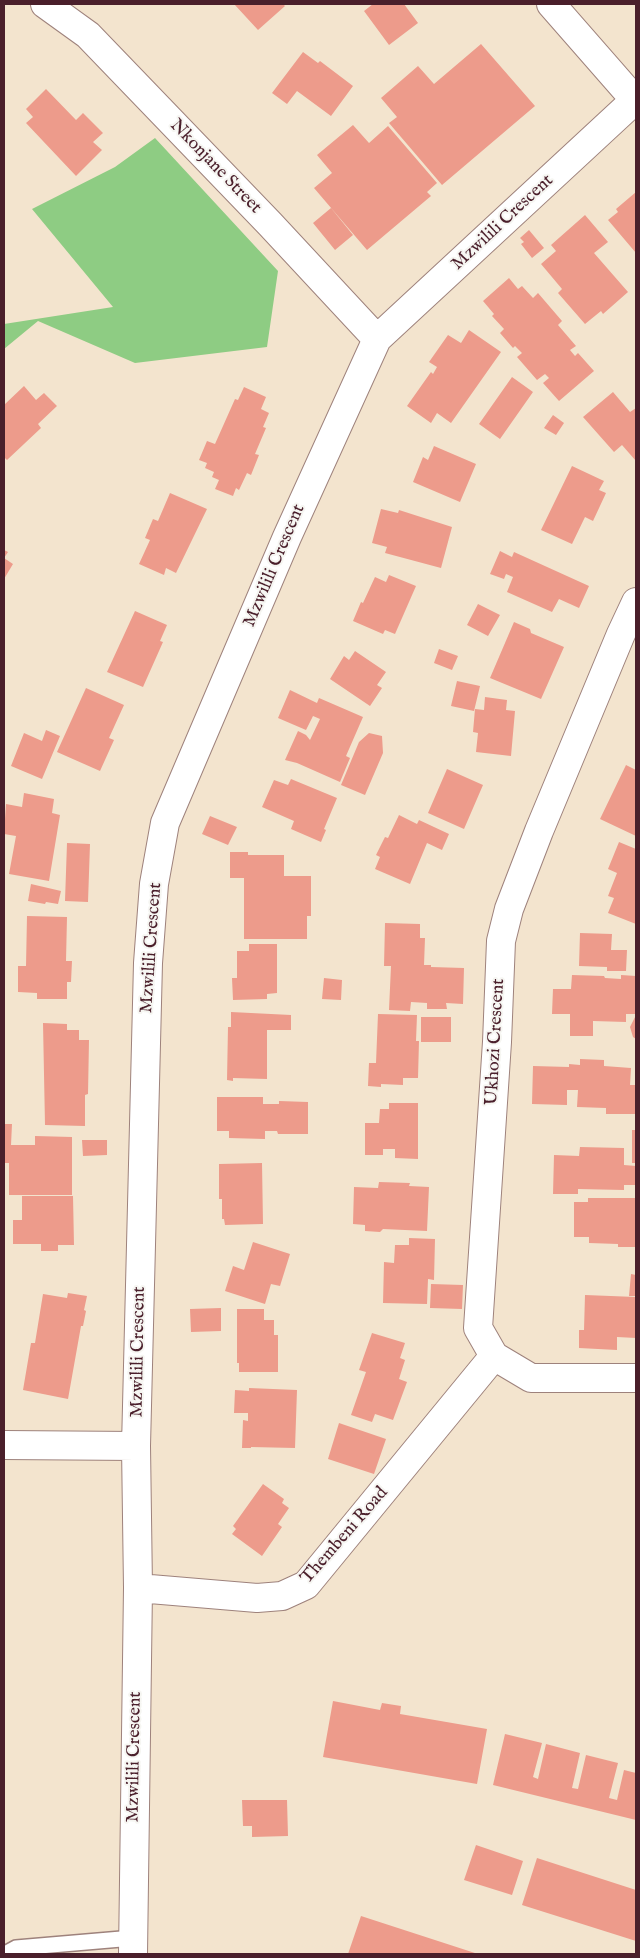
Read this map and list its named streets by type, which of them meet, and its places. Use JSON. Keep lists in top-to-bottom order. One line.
{"streets":{"street":["Nkonjane Street","Mzwilili Crescent","Ukhozi Crescent","Thembeni Road"]},"crossings":[["Nkonjane Street","Mzwilili Crescent"],["Mzwilili Crescent","Thembeni Road"],["Ukhozi Crescent","Thembeni Road"]]}
